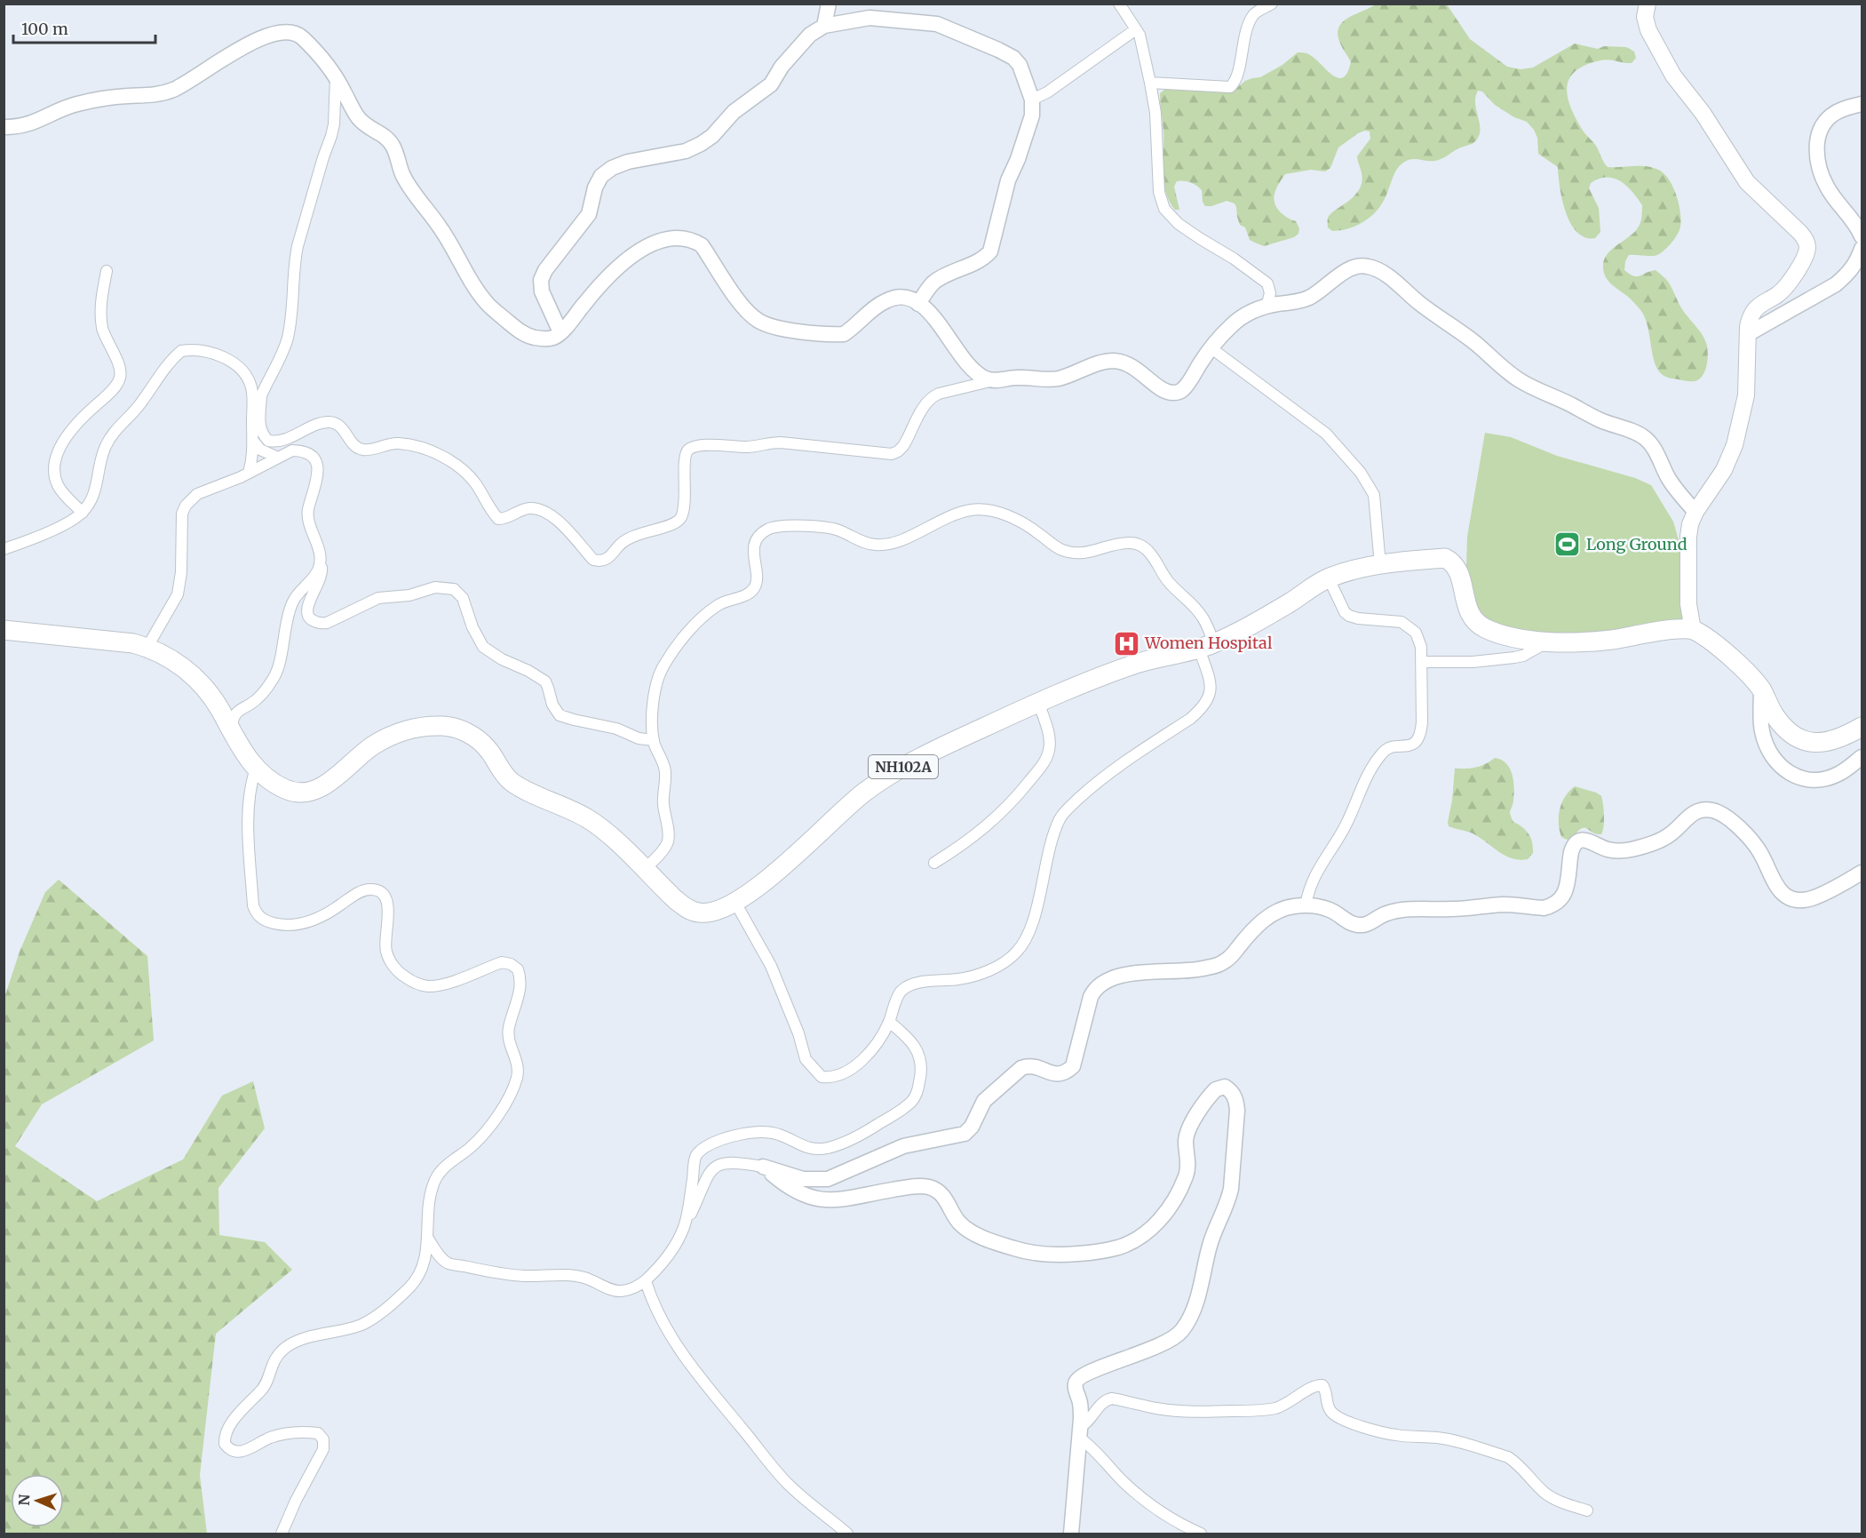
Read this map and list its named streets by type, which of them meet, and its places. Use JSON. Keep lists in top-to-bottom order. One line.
{"streets":{"highway":["NH102A"]},"places":{"sports":["Long Ground"],"hospital":["Women Hospital"]},"scale_bar":"100 m","north":"left"}
